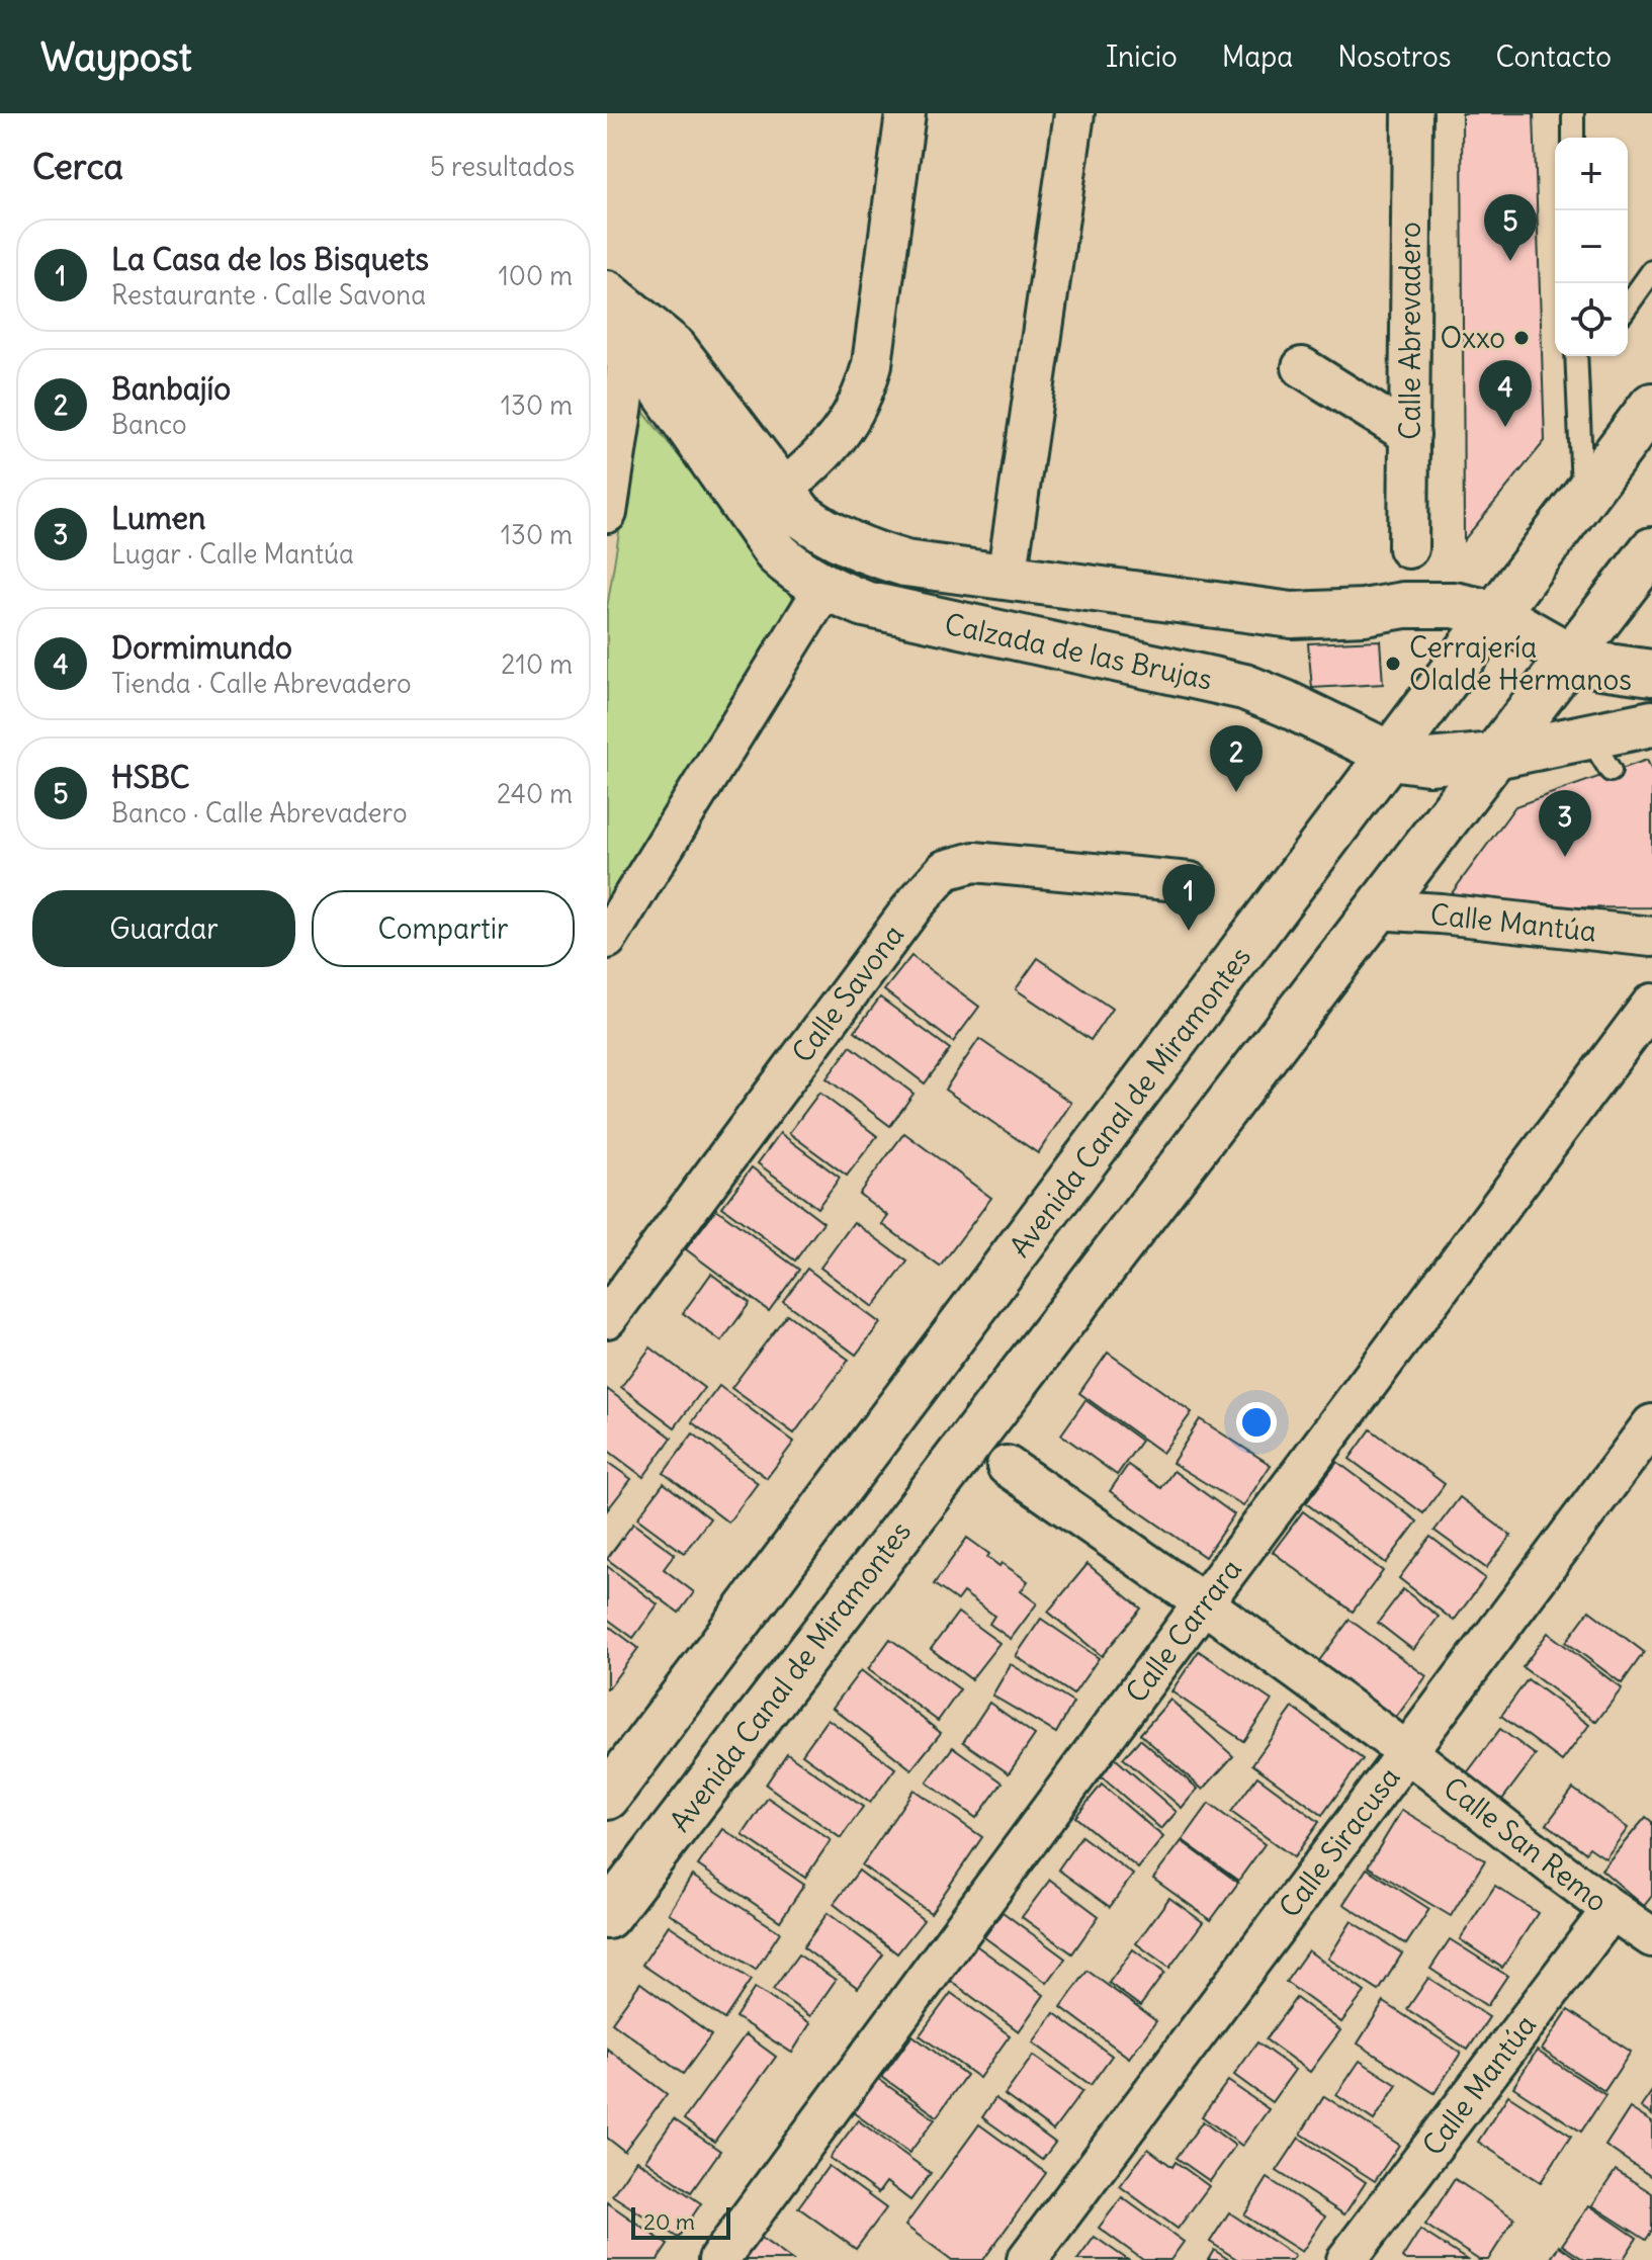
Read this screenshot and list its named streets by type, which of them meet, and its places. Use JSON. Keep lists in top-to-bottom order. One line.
{"streets":{"main road":["Calzada de las Brujas","Avenida Canal de Miramontes"],"street":["Calle Abrevadero","Calle Mantúa","Calle Savona","Calle Carrara","Calle Siracusa","Calle San Remo"]},"crossings":[["Calzada de las Brujas","Avenida Canal de Miramontes"],["Calle Mantúa","Avenida Canal de Miramontes"],["Calle Mantúa","Calle San Remo"],["Calle Carrara","Calle San Remo"],["Calle Siracusa","Calle San Remo"]],"places":["Oxxo","Cerrajería Olalde Hermanos"],"scale_bar":"20 m","page":{"header":"Waypost","nav":["Inicio","Mapa","Nosotros","Contacto"],"heading":["Cerca","5 resultados"],"map_buttons":["+","−"],"pins":["5","4","2","3","1"],"list":[{"mark":"1","name":"La Casa de los Bisquets","note":"Restaurante · Calle Savona","value":"100 m"},{"mark":"2","name":"Banbajío","note":"Banco","value":"130 m"},{"mark":"3","name":"Lumen","note":"Lugar · Calle Mantúa","value":"130 m"},{"mark":"4","name":"Dormimundo","note":"Tienda · Calle Abrevadero","value":"210 m"},{"mark":"5","name":"HSBC","note":"Banco · Calle Abrevadero","value":"240 m"}],"buttons":["Guardar","Compartir"],"scale":"20 m"}}
